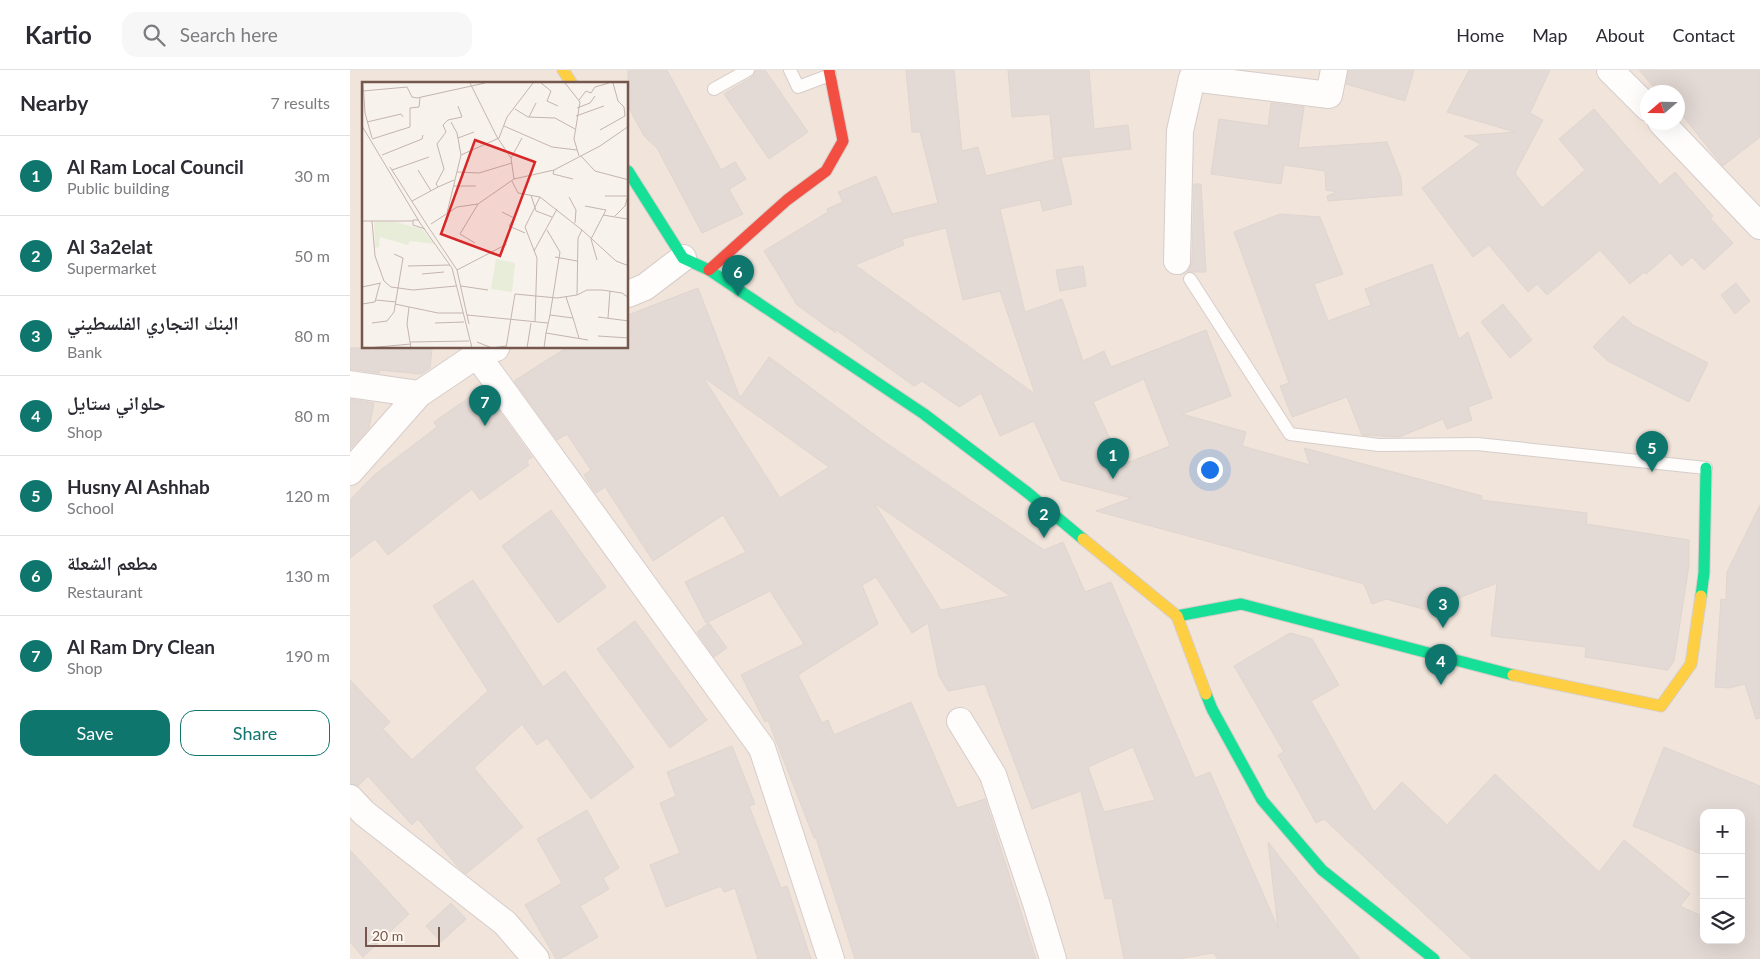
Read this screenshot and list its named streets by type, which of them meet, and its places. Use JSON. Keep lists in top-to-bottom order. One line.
{"scale_bar":"20 m","north":"left","page":{"header":"Kartio","search":"Search here","nav":["Home","Map","About","Contact"],"heading":["Nearby","7 results"],"list":[{"mark":"1","name":"Al Ram Local Council","note":"Public building","value":"30 m"},{"mark":"2","name":"Al 3a2elat","note":"Supermarket","value":"50 m"},{"mark":"3","name":"البنك التجاري الفلسطيني","note":"Bank","value":"80 m"},{"mark":"4","name":"حلواني ستايل","note":"Shop","value":"80 m"},{"mark":"5","name":"Husny Al Ashhab","note":"School","value":"120 m"},{"mark":"6","name":"مطعم الشعلة","note":"Restaurant","value":"130 m"},{"mark":"7","name":"Al Ram Dry Clean","note":"Shop","value":"190 m"}],"pins":["6","7","5","1","2","3","4"],"buttons":["Save","Share"],"map_buttons":["+","−"],"scale":"20 m"}}
